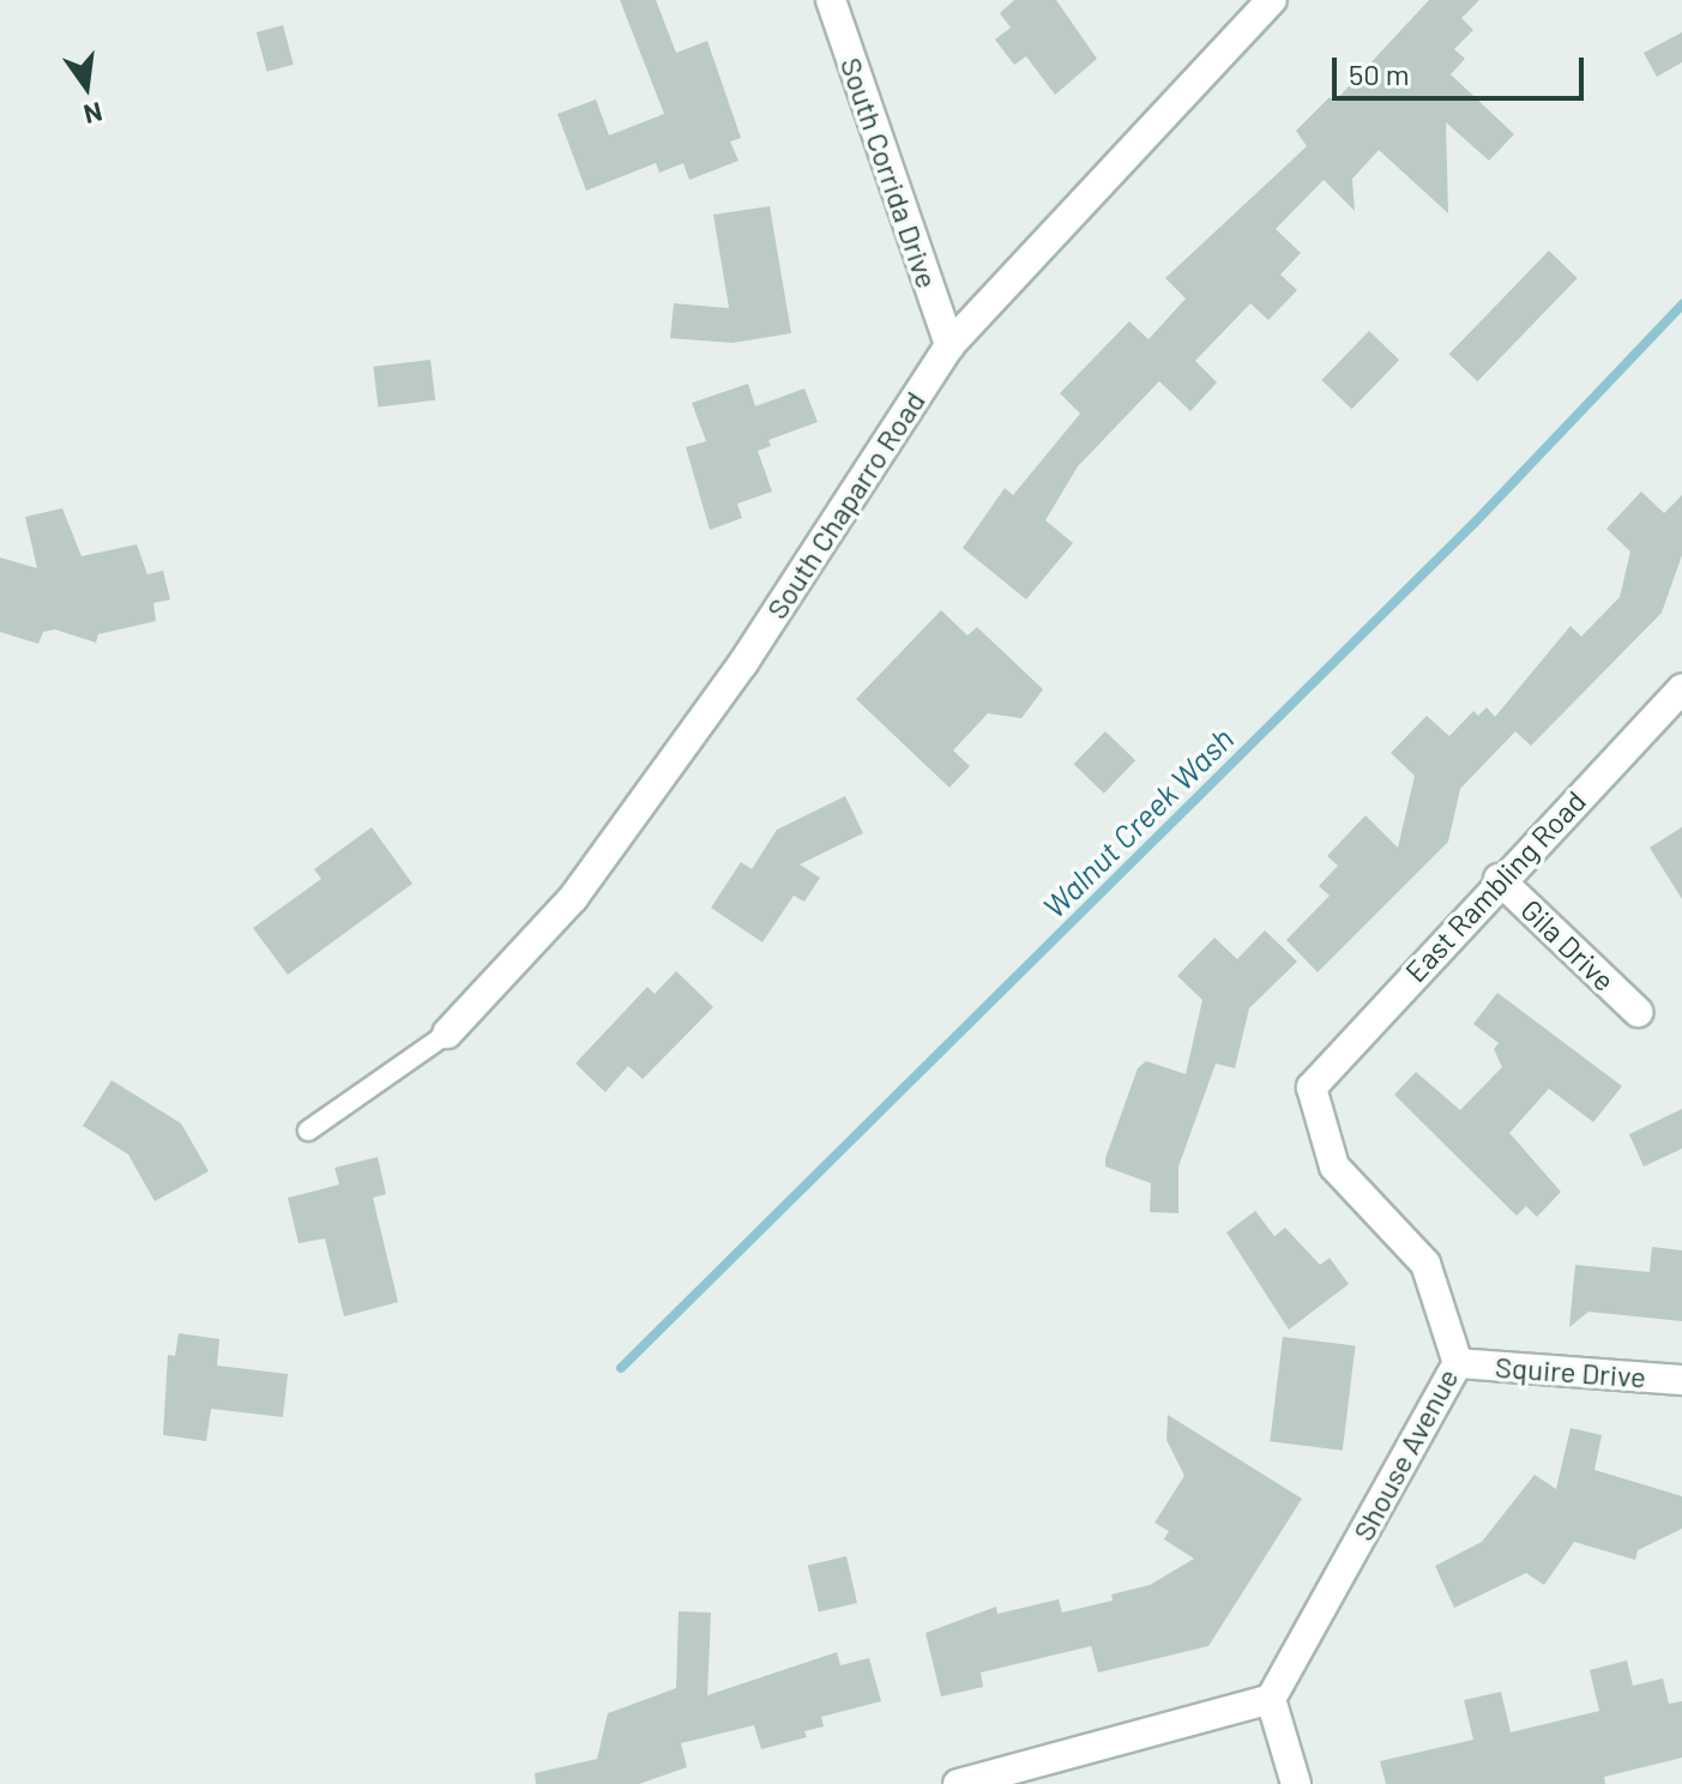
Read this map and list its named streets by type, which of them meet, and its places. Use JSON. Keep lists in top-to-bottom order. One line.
{"streets":{"street":["South Corrida Drive","South Chaparro Road","East Rambling Road","Gila Drive","Squire Drive","Shouse Avenue"]},"crossings":[["South Corrida Drive","South Chaparro Road"],["East Rambling Road","Gila Drive"],["East Rambling Road","Shouse Avenue"],["Squire Drive","Shouse Avenue"]],"water":["Walnut Creek Wash"],"scale_bar":"50 m","north":"bottom"}
